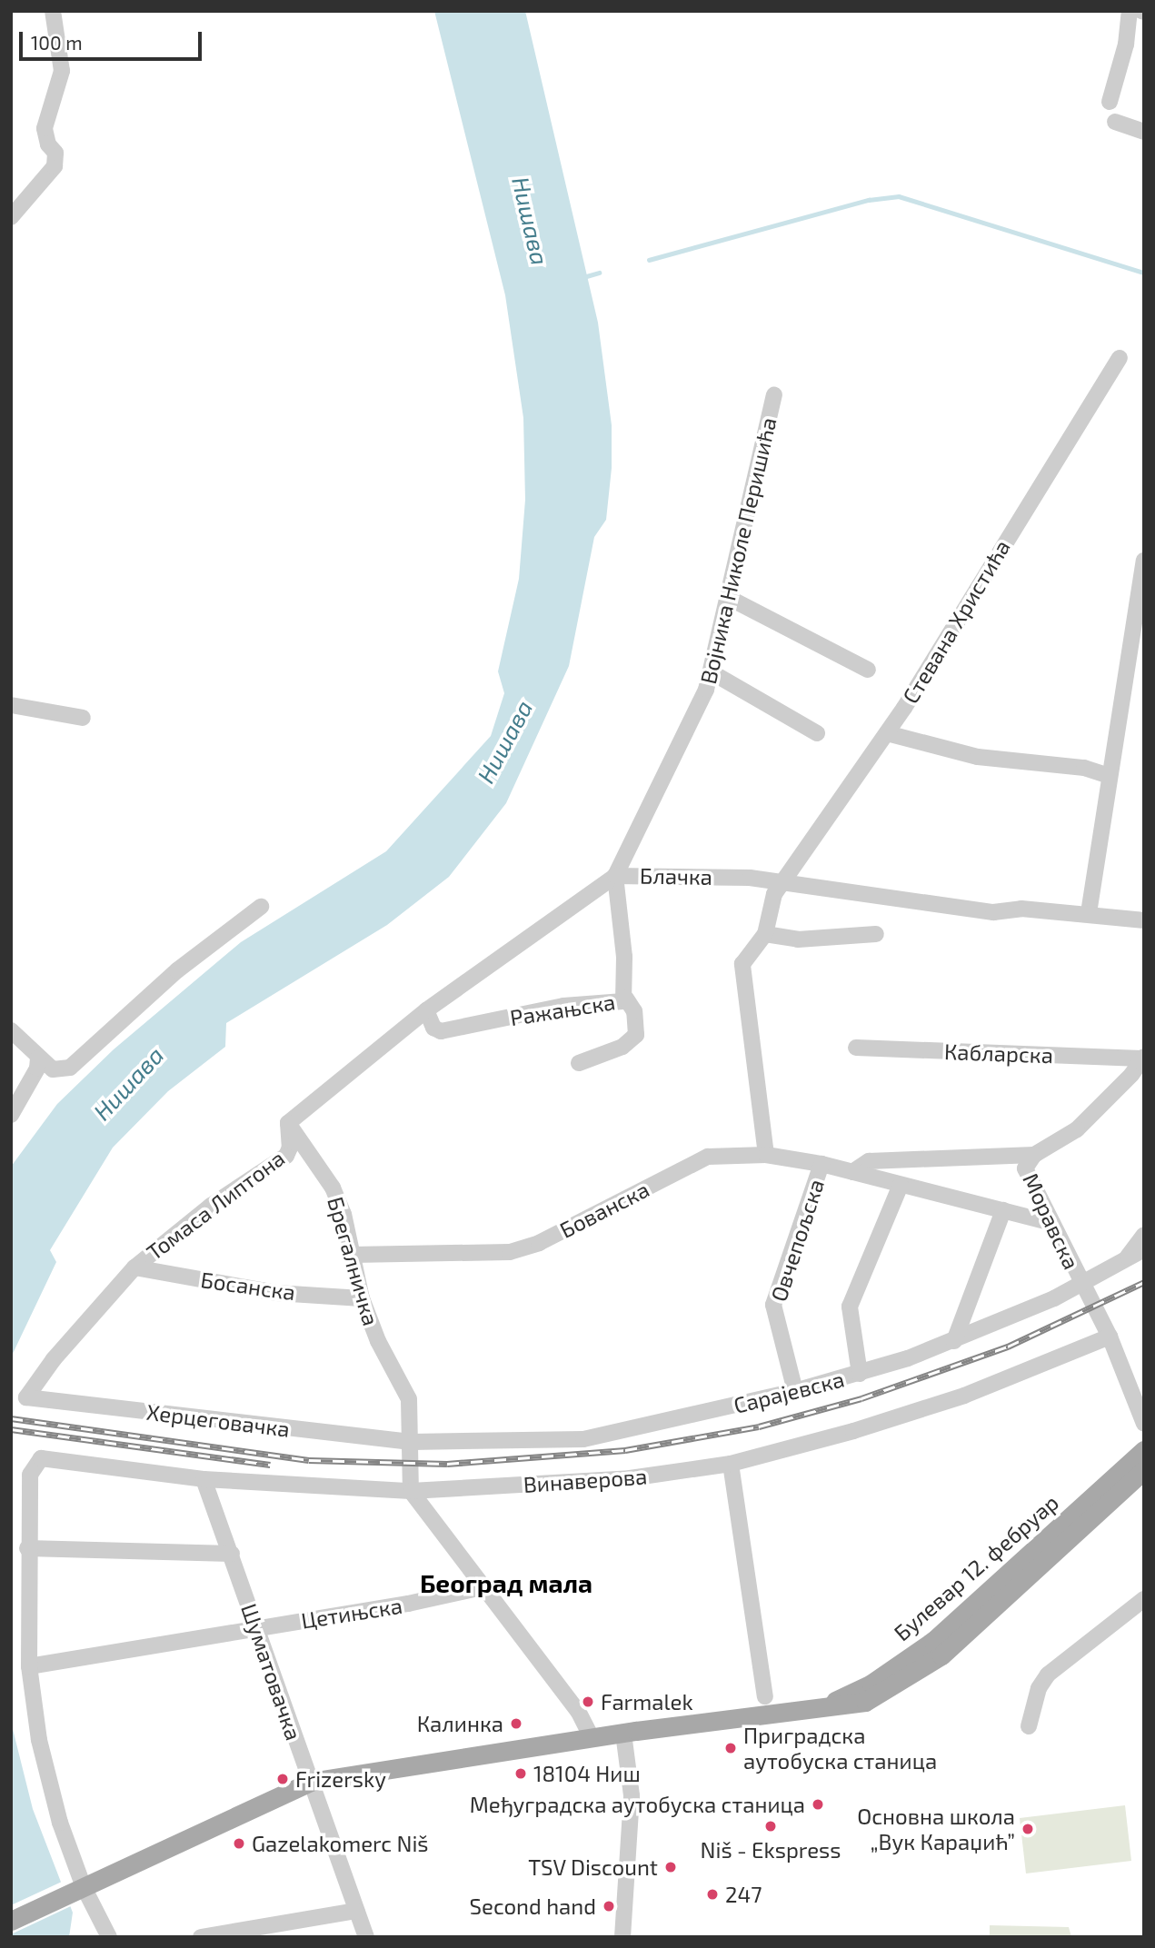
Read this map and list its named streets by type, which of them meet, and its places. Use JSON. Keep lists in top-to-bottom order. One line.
{"streets":{"main road":["Булевар 12. фебруар"],"street":["Војника Николе Перишића","Стевана Христића","Блачка","Ражањска","Кабларска","Томаса Липтона","Бованска","Моравска","Овчепољска","Брегалничка","Босанска","Сарајевска","Херцеговачка","Винаверова","Цетињска","Шуматовачка"]},"crossings":[["Војника Николе Перишића","Блачка"],["Војника Николе Перишића","Ражањска"],["Стевана Христића","Блачка"],["Блачка","Ражањска"],["Блачка","Томаса Липтона"],["Блачка","Брегалничка"],["Кабларска","Моравска"],["Томаса Липтона","Брегалничка"],["Томаса Липтона","Босанска"],["Томаса Липтона","Херцеговачка"],["Бованска","Моравска"],["Бованска","Овчепољска"],["Бованска","Брегалничка"],["Моравска","Сарајевска"],["Моравска","Винаверова"],["Овчепољска","Сарајевска"],["Брегалничка","Босанска"],["Брегалничка","Сарајевска"],["Брегалничка","Херцеговачка"],["Брегалничка","Винаверова"],["Сарајевска","Херцеговачка"],["Винаверова","Шуматовачка"],["Булевар 12. фебруар","Шуматовачка"],["Цетињска","Шуматовачка"]],"districts":["Београд мала"],"water":["Нишава"],"places":["Farmalek","Калинка","Приградска аутобуска станица","18104 Ниш","Frizersky","Међуградска аутобуска станица","Niš - Ekspress","Основна школа „Вук Караџић”","Gazelakomerc Niš","TSV Discount","247","Second hand"],"scale_bar":"100 m"}
